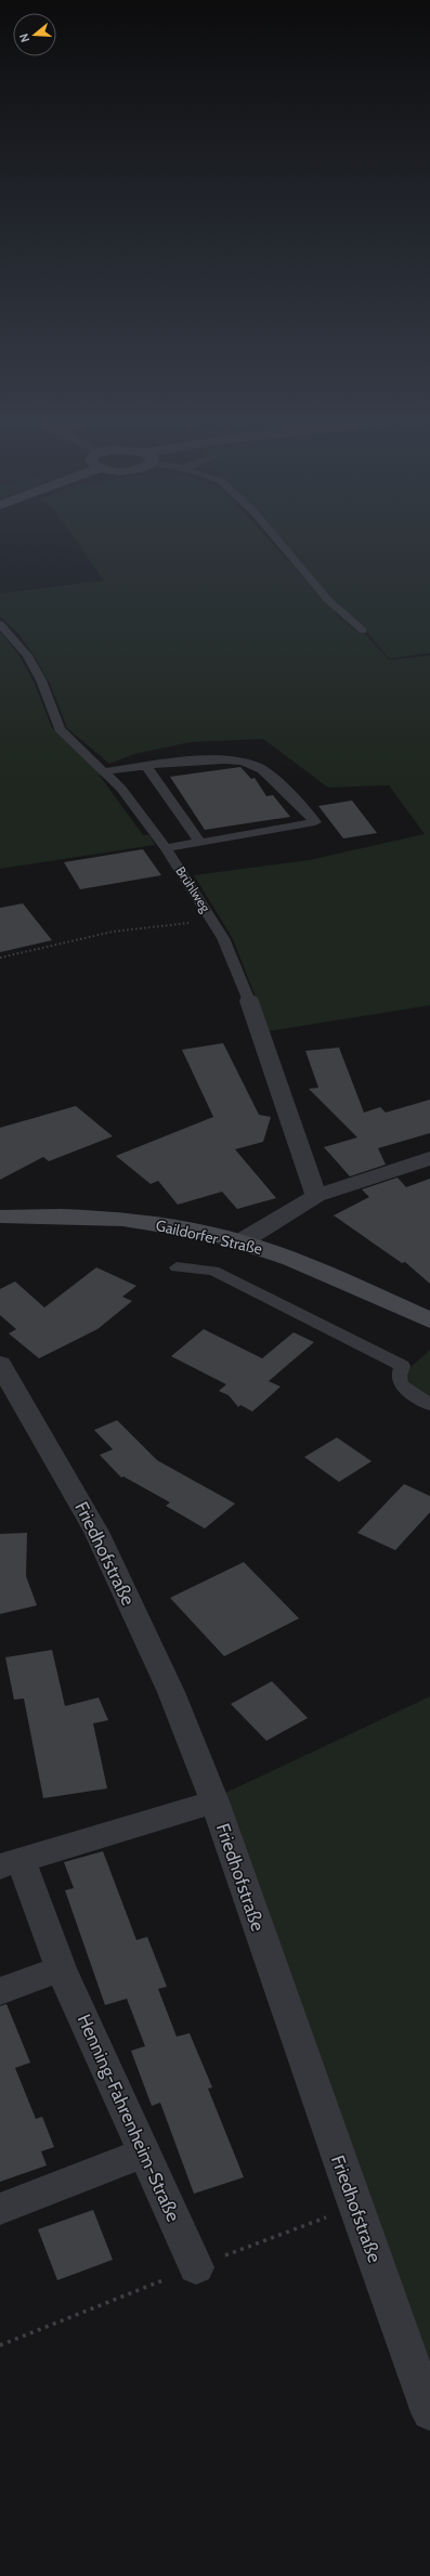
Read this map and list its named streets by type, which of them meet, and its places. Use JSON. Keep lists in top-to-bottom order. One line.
{"streets":{"street":["Brühlweg","Gaildorfer Straße","Friedhofstraße","Henning-Fahrenheim-Straße"]},"crossings":[["Friedhofstraße","Henning-Fahrenheim-Straße"]],"north":"left"}
